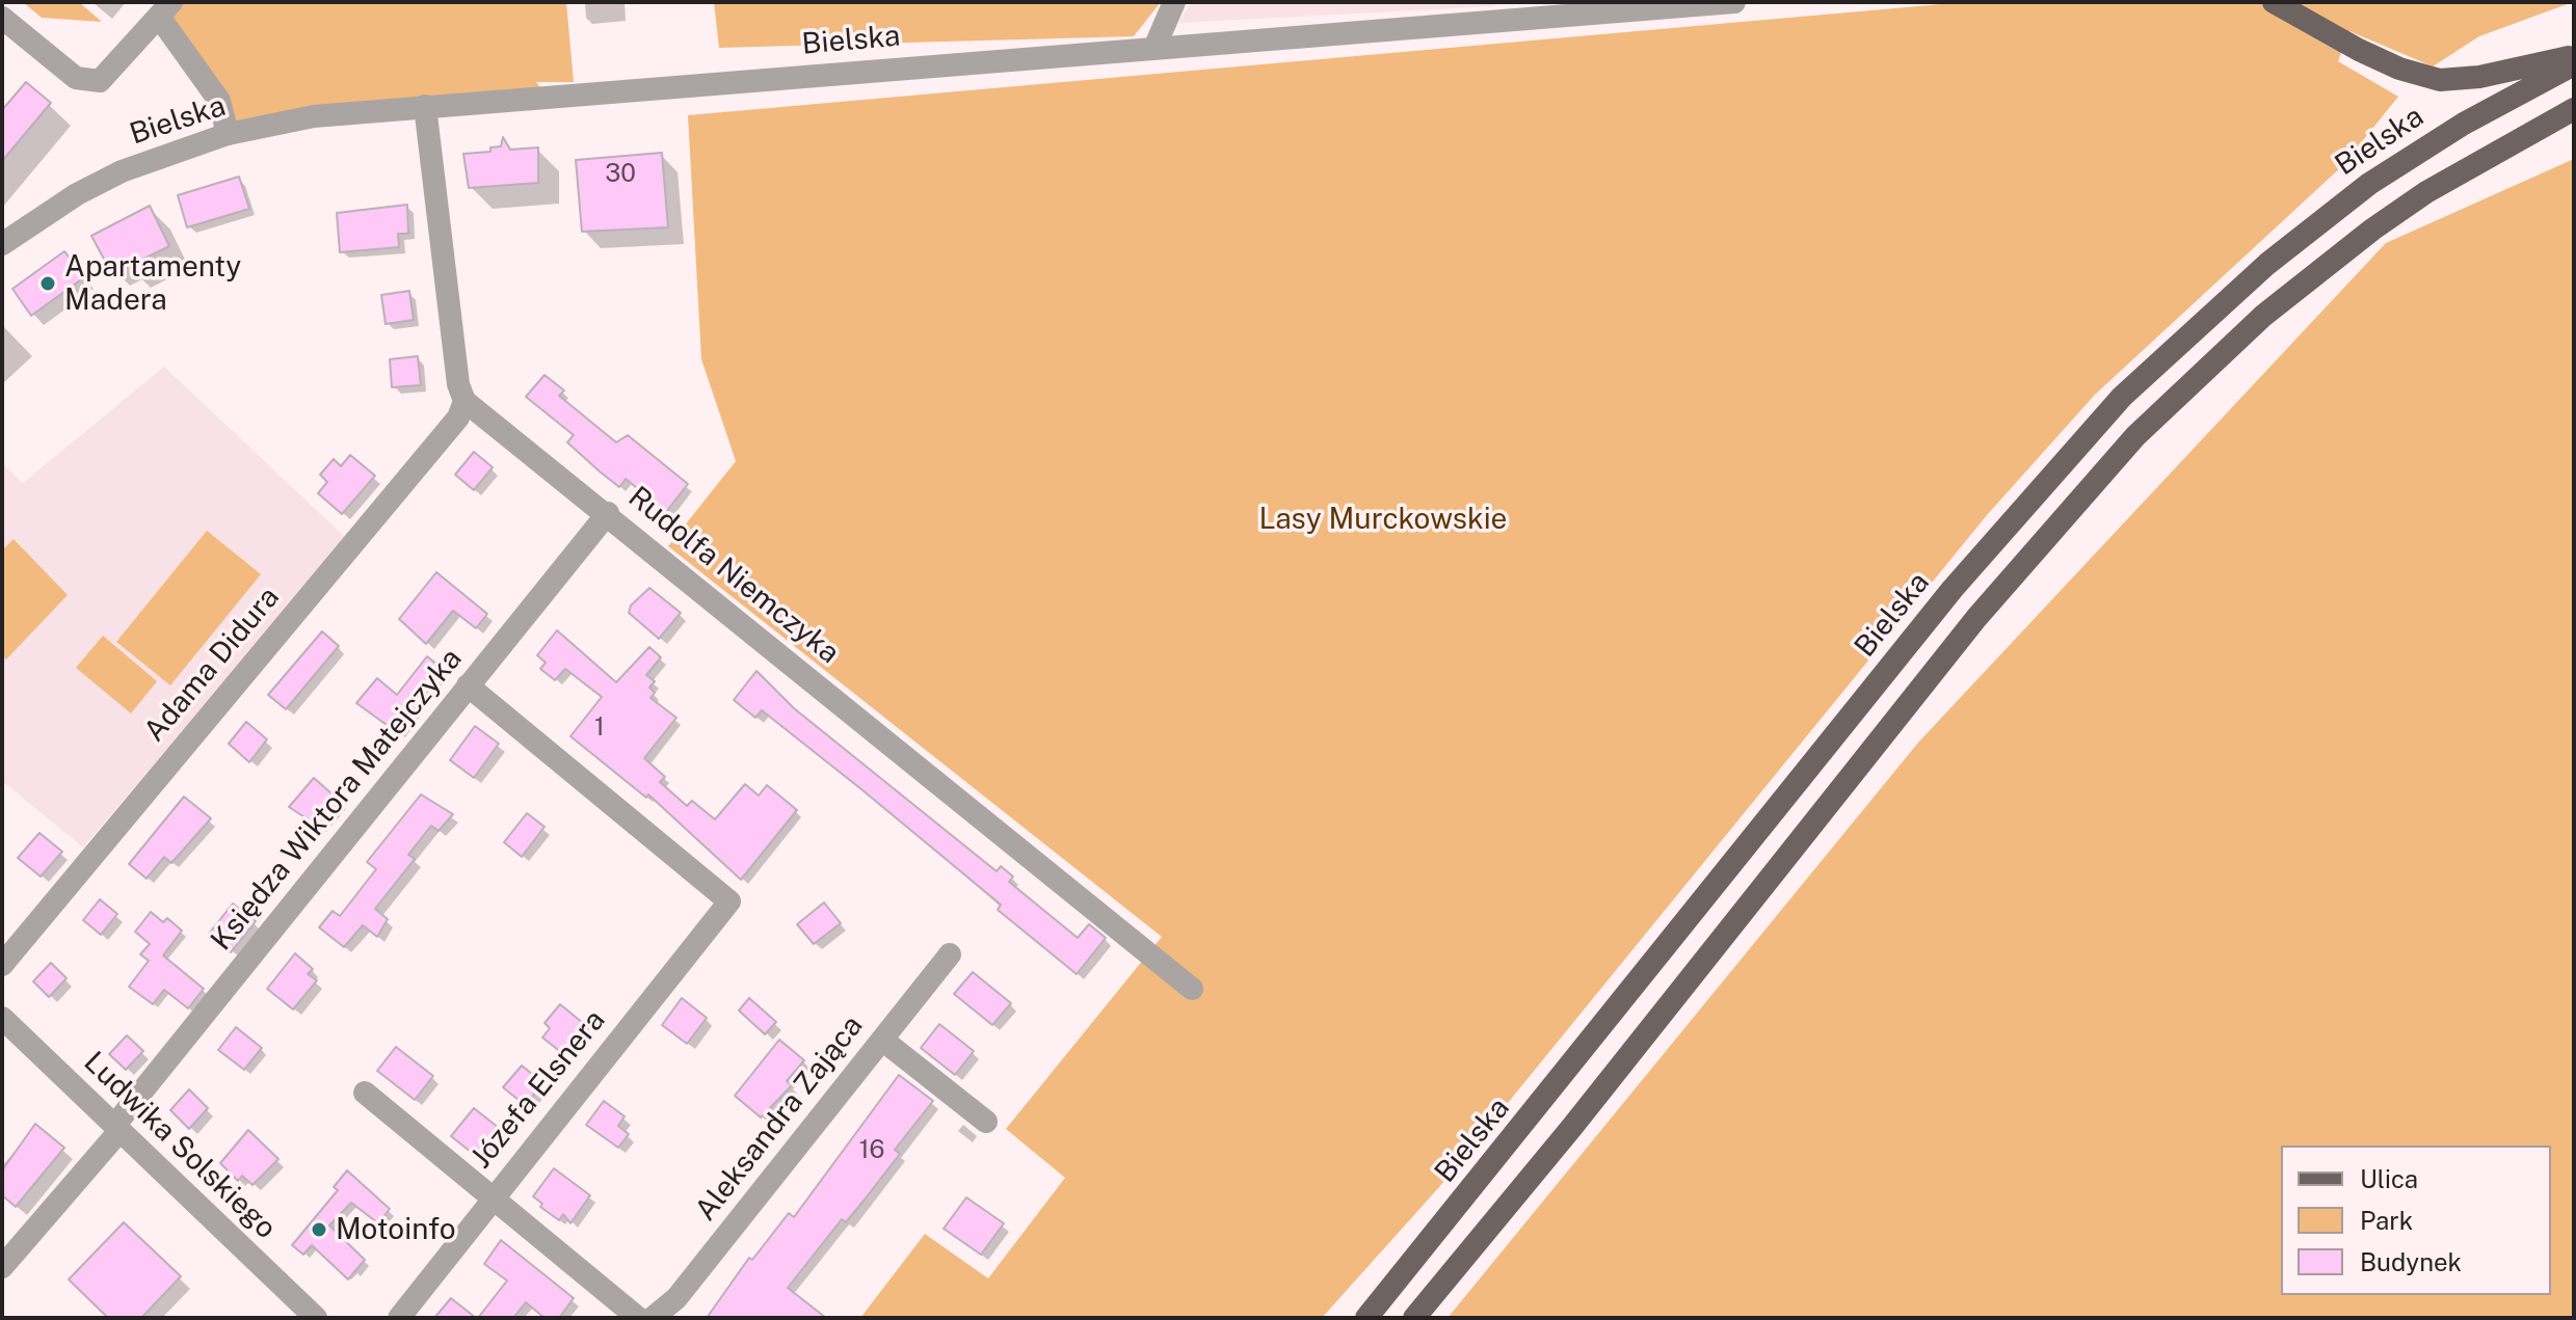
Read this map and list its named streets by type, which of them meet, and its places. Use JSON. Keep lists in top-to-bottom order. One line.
{"streets":{"main road":["Bielska"],"street":["Rudolfa Niemczyka","Adama Didura","Księdza Wiktora Matejczyka","Józefa Elsnera","Aleksandra Zająca","Ludwika Solskiego"]},"crossings":[["Rudolfa Niemczyka","Adama Didura"],["Rudolfa Niemczyka","Księdza Wiktora Matejczyka"],["Księdza Wiktora Matejczyka","Józefa Elsnera"],["Księdza Wiktora Matejczyka","Ludwika Solskiego"]],"parks":["Lasy Murckowskie"],"places":["Apartamenty Madera","Motoinfo"],"house_numbers":["30","1","16"],"legend":["Ulica","Park","Budynek"]}
